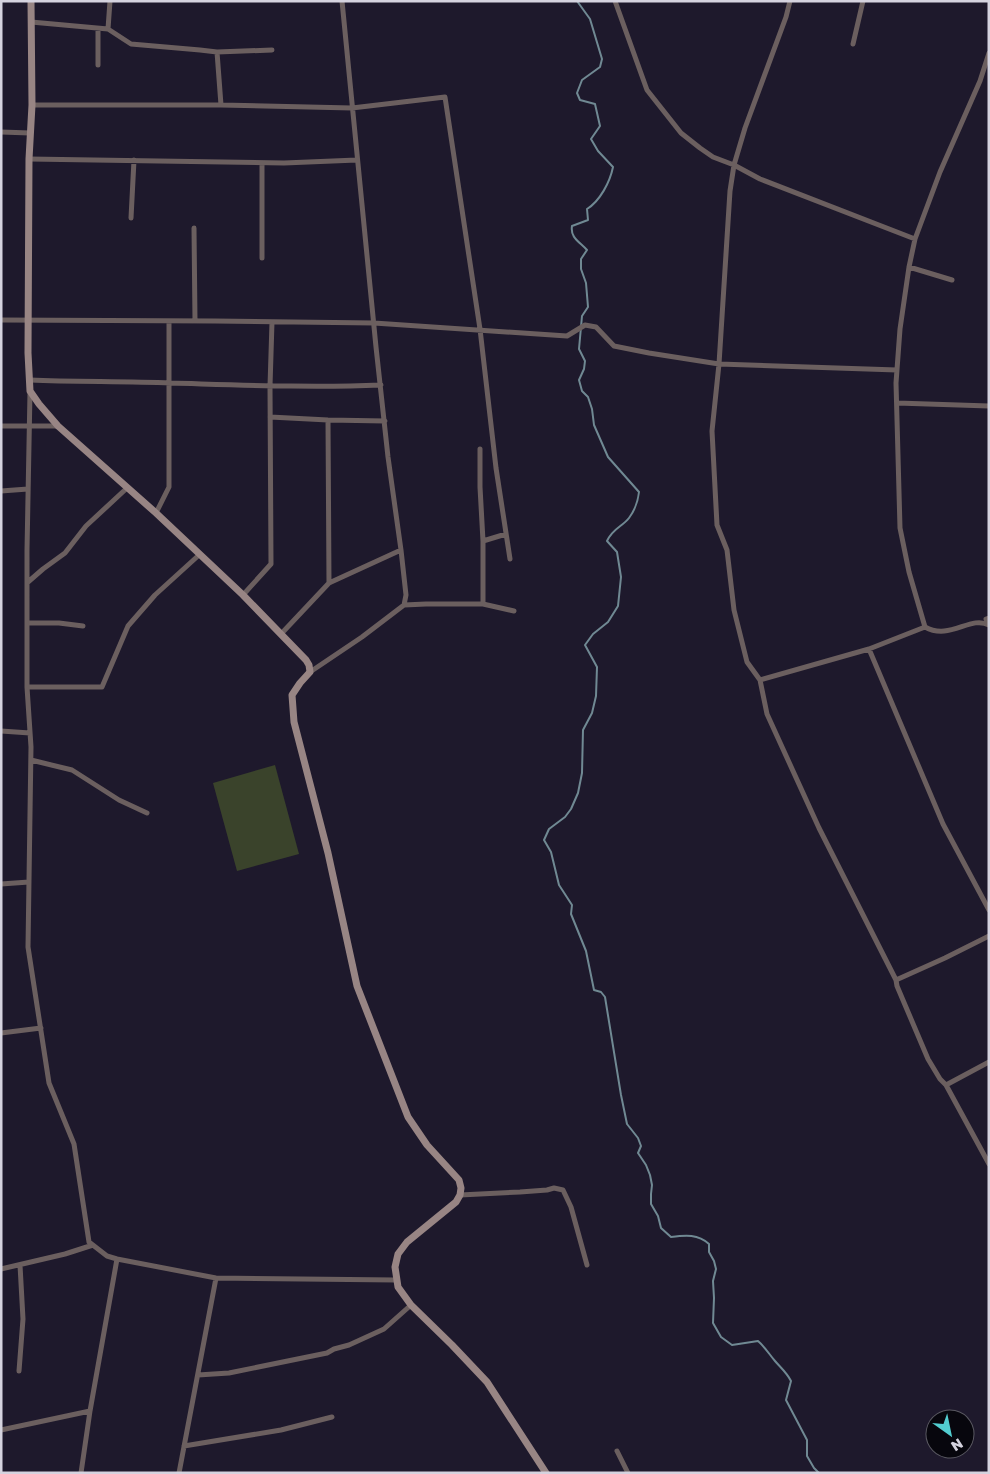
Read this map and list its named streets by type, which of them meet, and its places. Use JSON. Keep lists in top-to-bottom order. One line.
{"north":"bottom right"}
